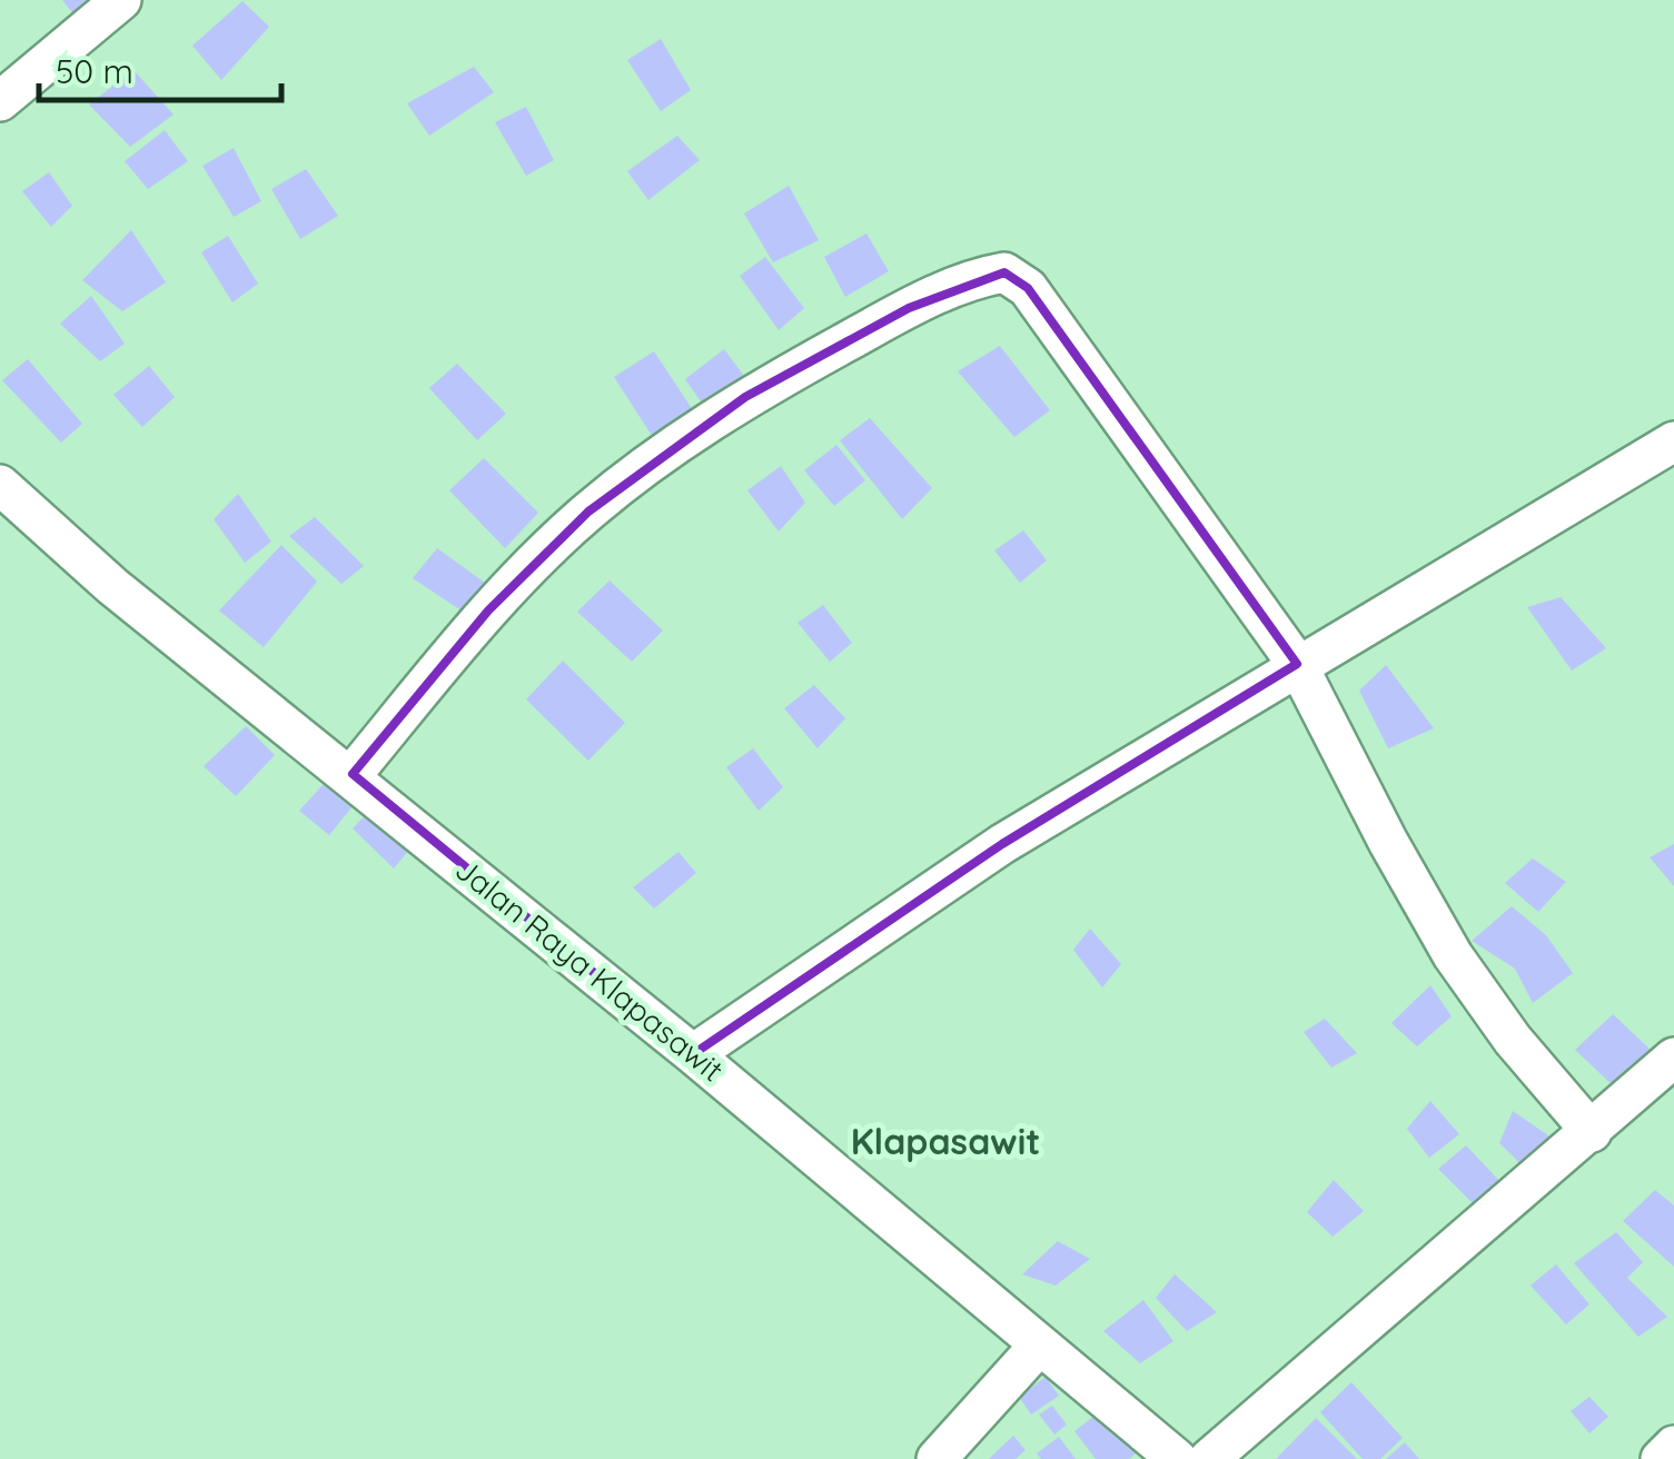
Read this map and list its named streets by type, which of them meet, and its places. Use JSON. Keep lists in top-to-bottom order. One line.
{"streets":{"street":["Jalan Raya Klapasawit"]},"districts":["Klapasawit"],"scale_bar":"50 m"}
